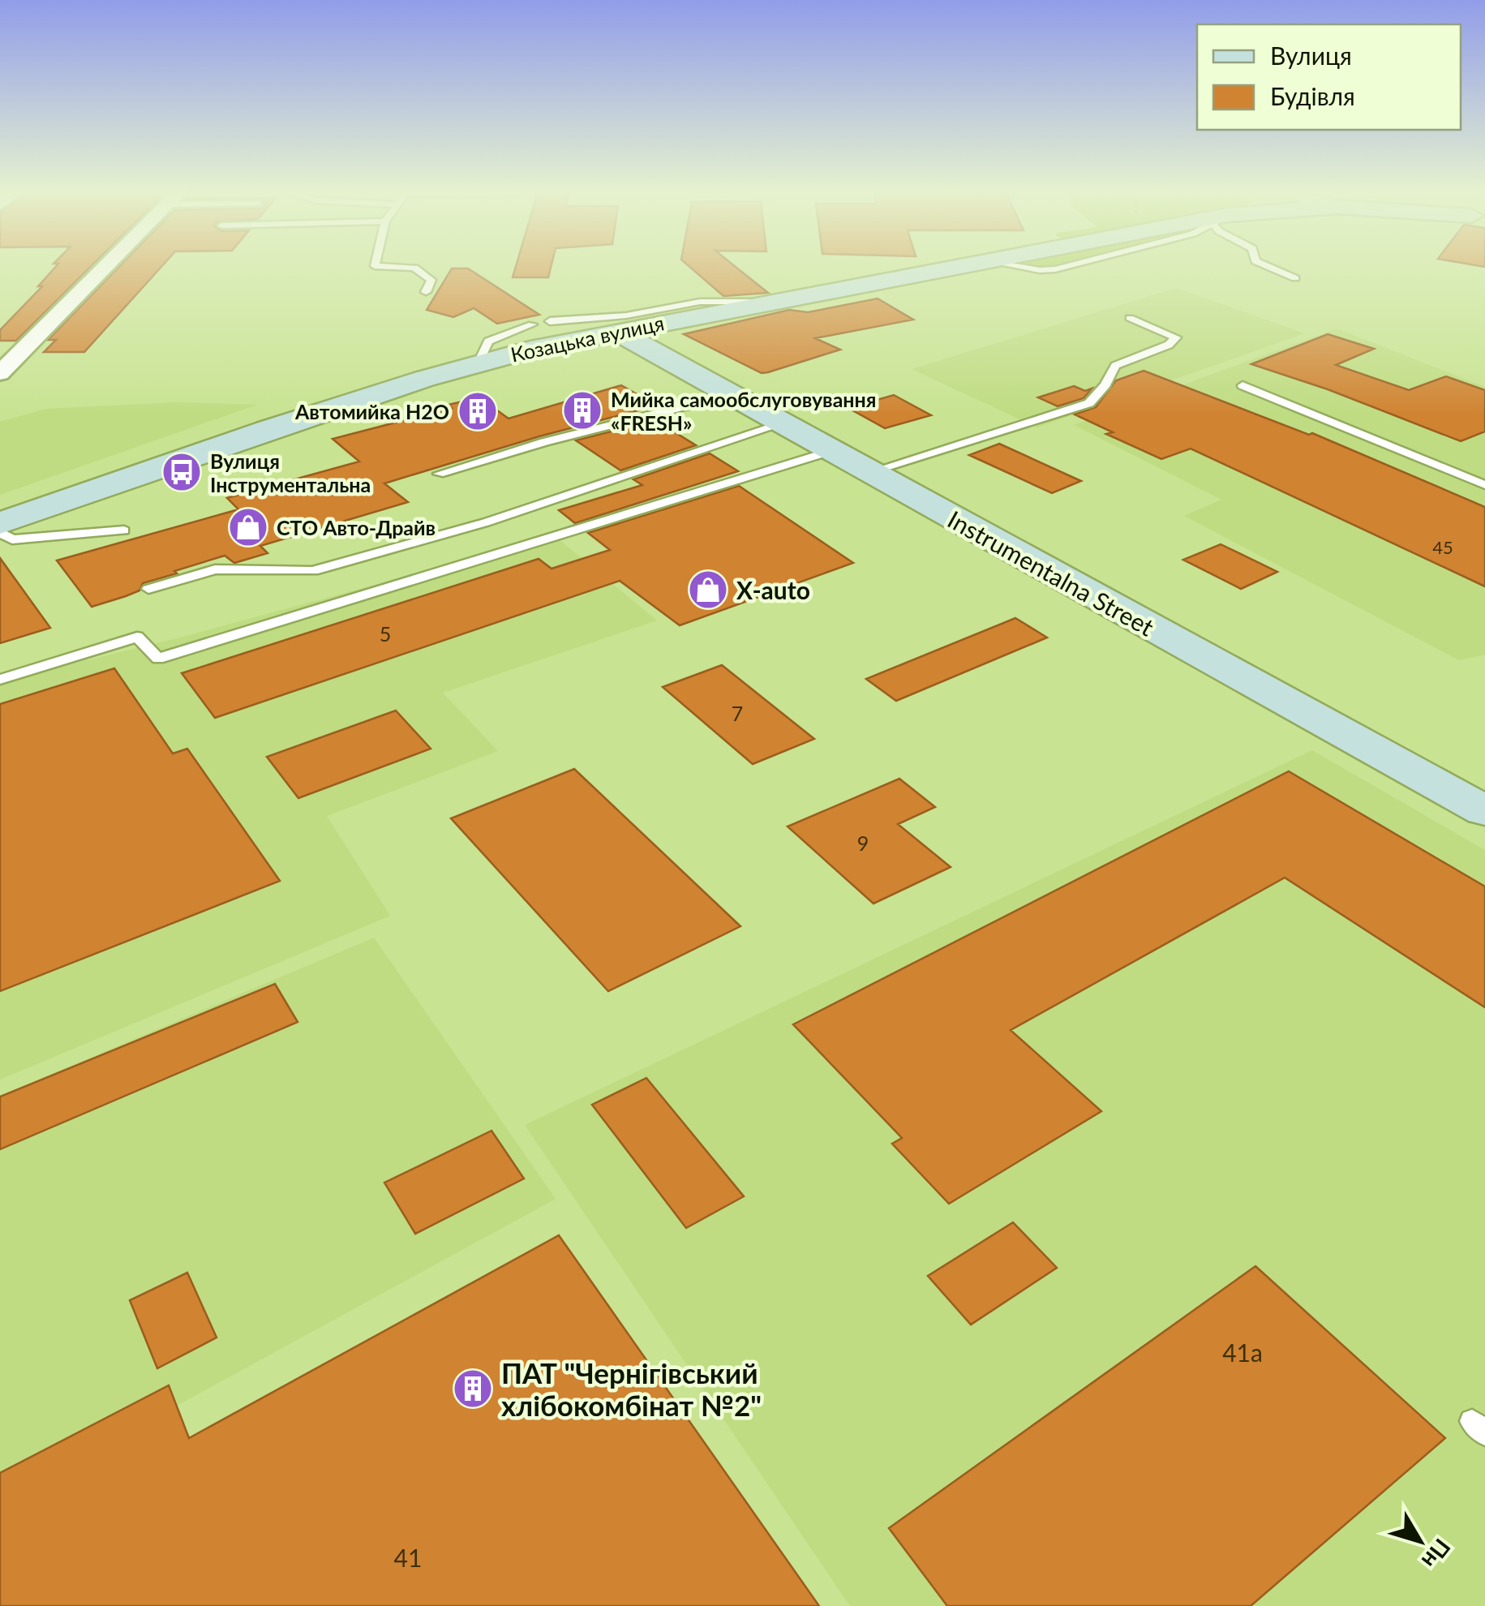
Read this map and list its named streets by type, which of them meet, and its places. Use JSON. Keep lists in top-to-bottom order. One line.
{"streets":{"main road":["Козацька вулиця","Instrumentalna Street"]},"crossings":[["Козацька вулиця","Instrumentalna Street"]],"places":{"building":["Мийка самообслуговування «FRESH»","Автомийка H2O","ПАТ \"Чернігівський хлібокомбінат №2\""],"bus stop":["Вулиця Інструментальна"],"shop":["СТО Авто-Драйв","X-auto"]},"house_numbers":["45","5","7","9","41а","41"],"legend":["Вулиця","Будівля"],"north":"bottom right"}
